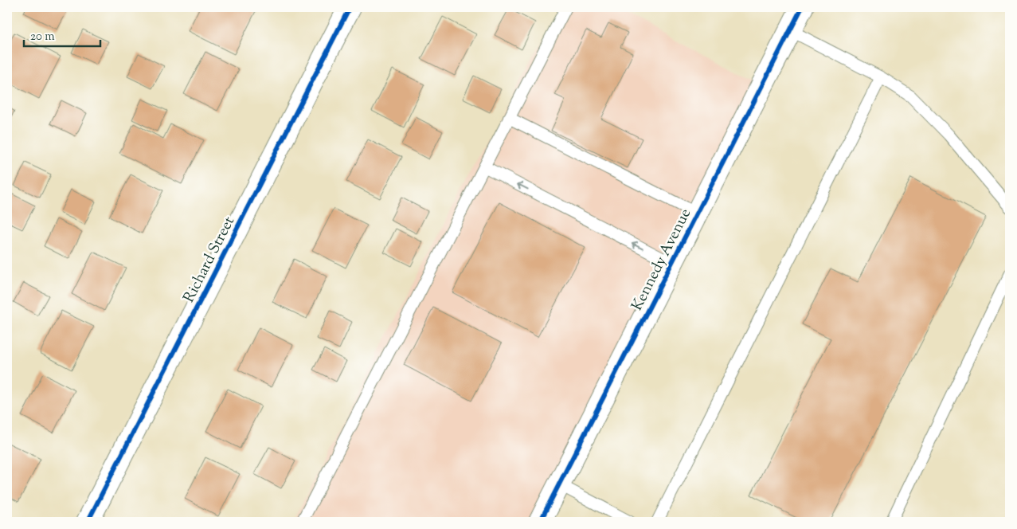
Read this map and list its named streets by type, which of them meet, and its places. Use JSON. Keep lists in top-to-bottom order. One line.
{"streets":{"street":["Richard Street","Kennedy Avenue"]},"scale_bar":"20 m"}
